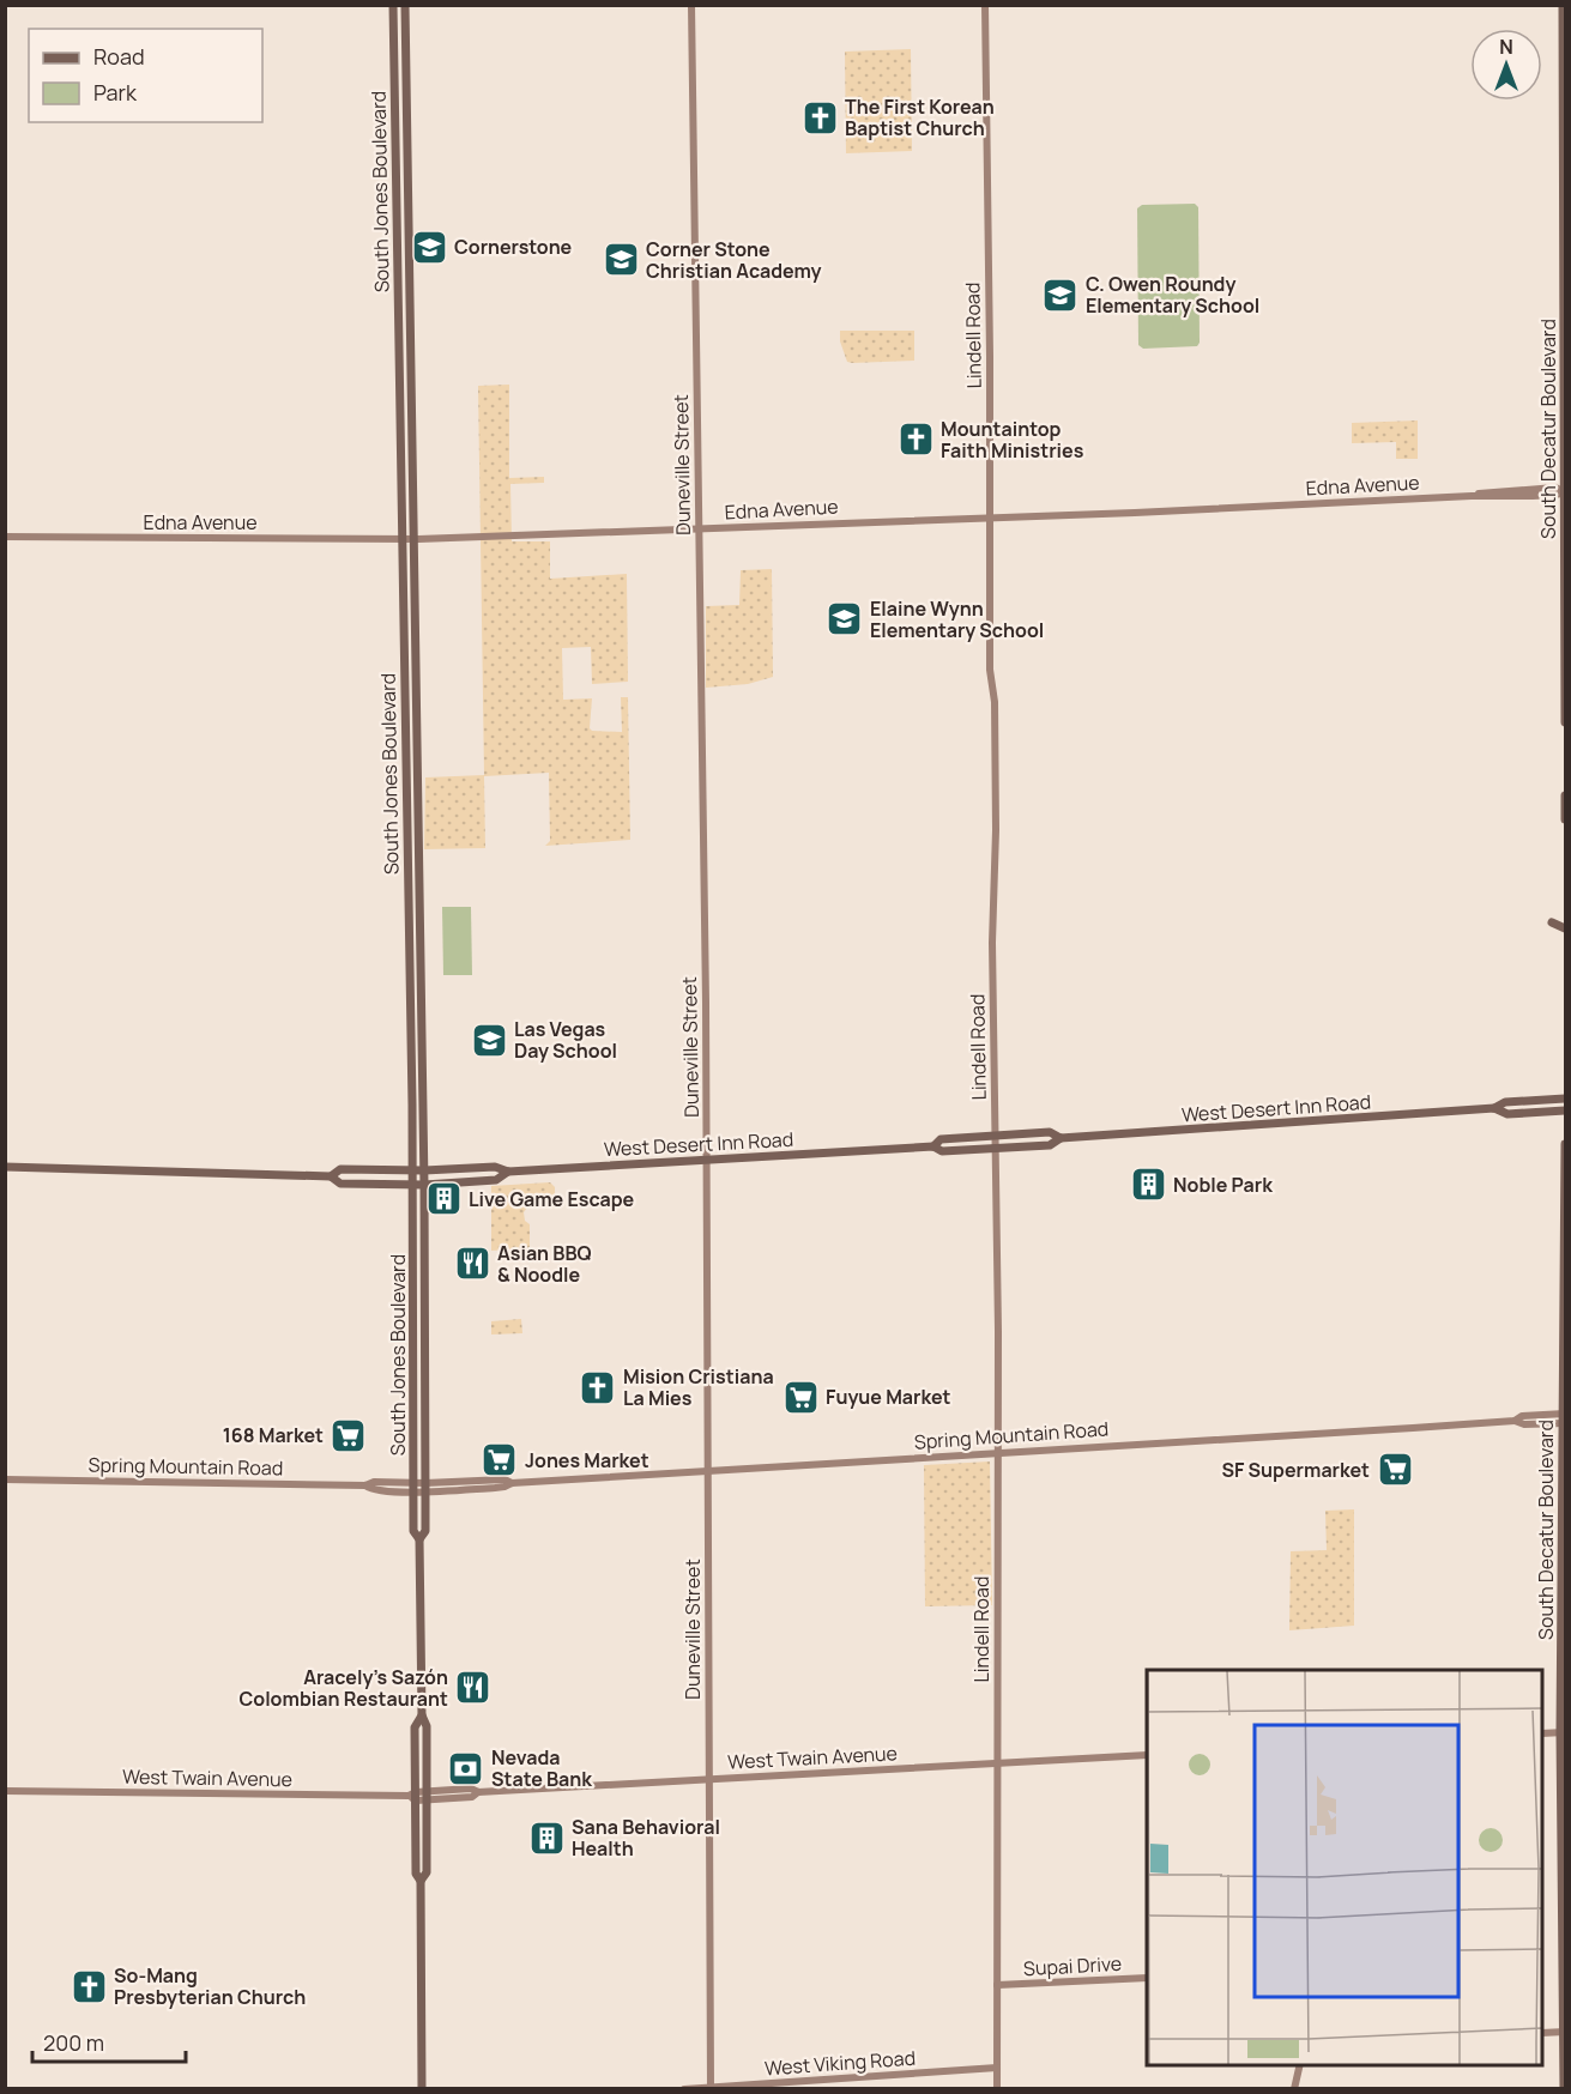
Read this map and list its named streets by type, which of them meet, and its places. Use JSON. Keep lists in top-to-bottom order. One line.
{"streets":{"main road":["South Jones Boulevard","South Decatur Boulevard","West Desert Inn Road"],"street":["Lindell Road","Duneville Street","Edna Avenue","Spring Mountain Road","West Twain Avenue","Supai Drive","West Viking Road"]},"crossings":[["South Jones Boulevard","Edna Avenue"],["South Jones Boulevard","West Desert Inn Road"],["South Jones Boulevard","Spring Mountain Road"],["South Jones Boulevard","West Twain Avenue"],["Lindell Road","Edna Avenue"],["Lindell Road","West Desert Inn Road"],["Lindell Road","Spring Mountain Road"],["Lindell Road","West Twain Avenue"],["Lindell Road","Supai Drive"],["Lindell Road","West Viking Road"],["South Decatur Boulevard","Edna Avenue"],["South Decatur Boulevard","Spring Mountain Road"],["Duneville Street","Edna Avenue"],["Duneville Street","West Desert Inn Road"],["Duneville Street","Spring Mountain Road"],["Duneville Street","West Twain Avenue"],["Duneville Street","West Viking Road"]],"places":{"church":["The First Korean Baptist Church","Mountaintop Faith Ministries","Mision Cristiana La Mies","So-Mang Presbyterian Church"],"school or university":["Cornerstone","Corner Stone Christian Academy","C. Owen Roundy Elementary School","Elaine Wynn Elementary School","Las Vegas Day School"],"building":["Noble Park","Live Game Escape","Sana Behavioral Health"],"restaurant":["Asian BBQ & Noodle","Aracely's Sazón Colombian Restaurant"],"supermarket":["Fuyue Market","168 Market","Jones Market","SF Supermarket"],"bank":["Nevada State Bank"]},"legend":["Road","Park"],"scale_bar":"200 m","north":"top"}
